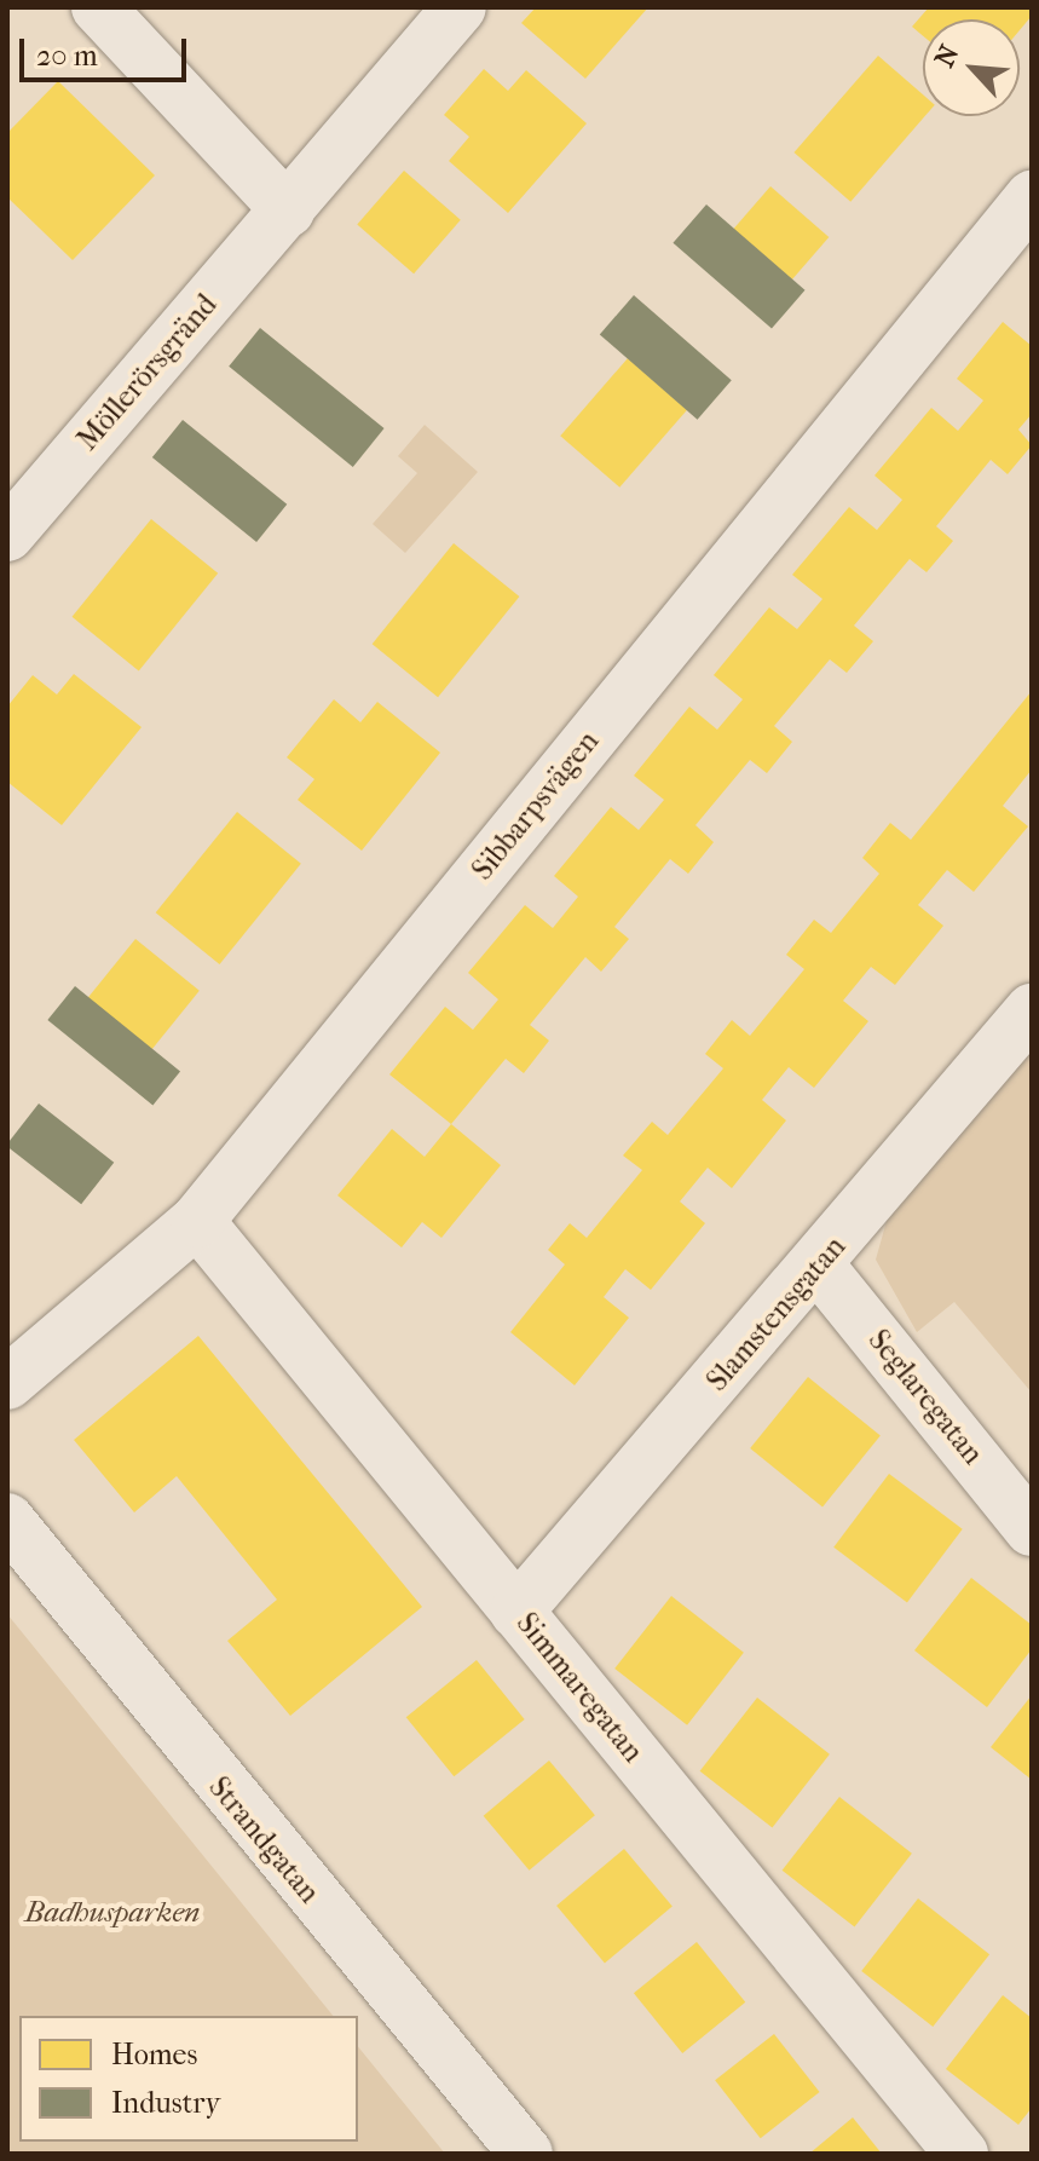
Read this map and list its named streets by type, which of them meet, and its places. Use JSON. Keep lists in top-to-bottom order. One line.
{"streets":{"street":["Möllerörsgränd","Sibbarpsvägen","Slamstensgatan","Seglaregatan","Simmaregatan","Strandgatan"]},"crossings":[["Sibbarpsvägen","Simmaregatan"],["Slamstensgatan","Seglaregatan"],["Slamstensgatan","Simmaregatan"]],"parks":["Badhusparken"],"legend":["Homes","Industry"],"scale_bar":"20 m","north":"top left"}
